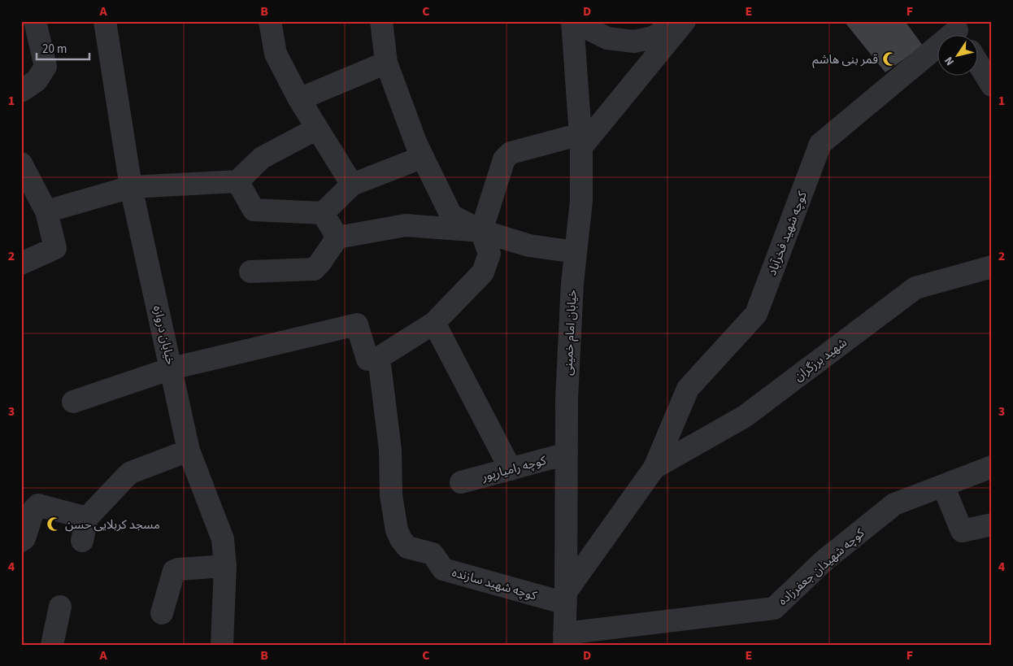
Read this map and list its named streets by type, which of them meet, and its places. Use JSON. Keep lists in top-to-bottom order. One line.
{"streets":{"street":["کوچه شهید فخرآباد","خیابان امام خمینی","خیابان دروازه","شهید برزگران","کوچه رامیارپور","کوچه شهیدان جعفرزاده","کوچه شهید سازنده"]},"crossings":[["کوچه شهید فخرآباد","شهید برزگران"],["خیابان امام خمینی","کوچه رامیارپور"],["خیابان امام خمینی","کوچه شهیدان جعفرزاده"],["خیابان امام خمینی","کوچه شهید سازنده"]],"places":{"mosque":["قمر بنی هاشم","مسجد کربلایی حسن"]},"scale_bar":"20 m","north":"bottom left","grid":{"columns":["A","B","C","D","E","F"],"rows":["1","2","3","4"]}}
